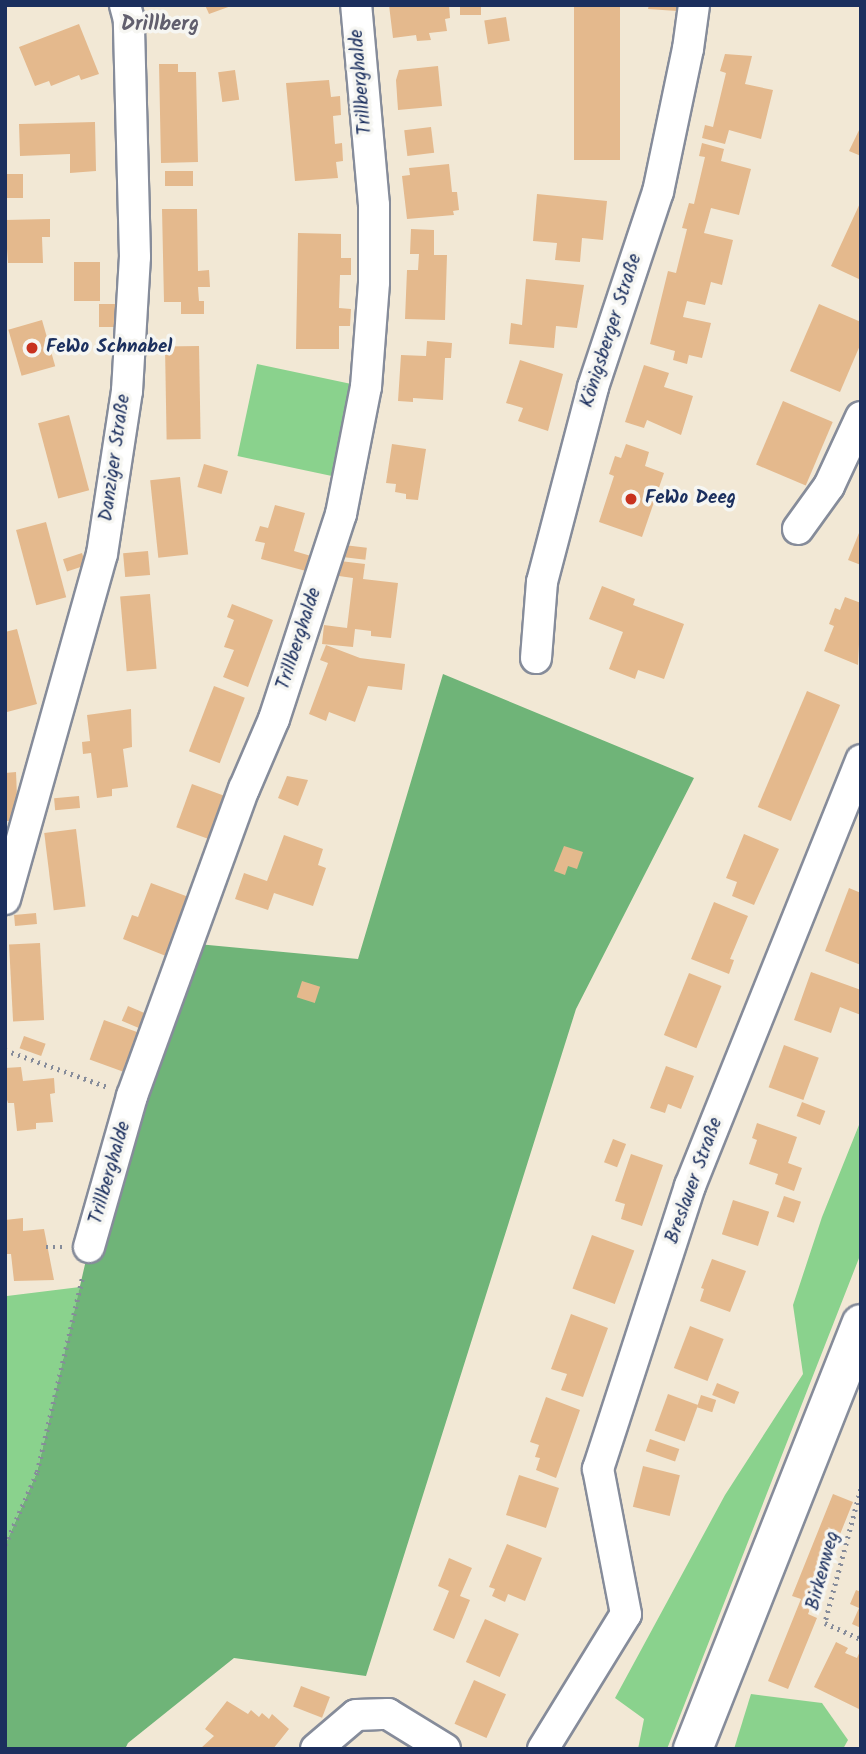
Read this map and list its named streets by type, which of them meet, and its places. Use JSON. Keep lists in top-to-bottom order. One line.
{"streets":{"street":["Trillberghalde","Königsberger Straße","Danziger Straße","Breslauer Straße"],"path":["Birkenweg"]},"districts":["Drillberg"],"places":["FeWo Schnabel","FeWo Deeg"]}
